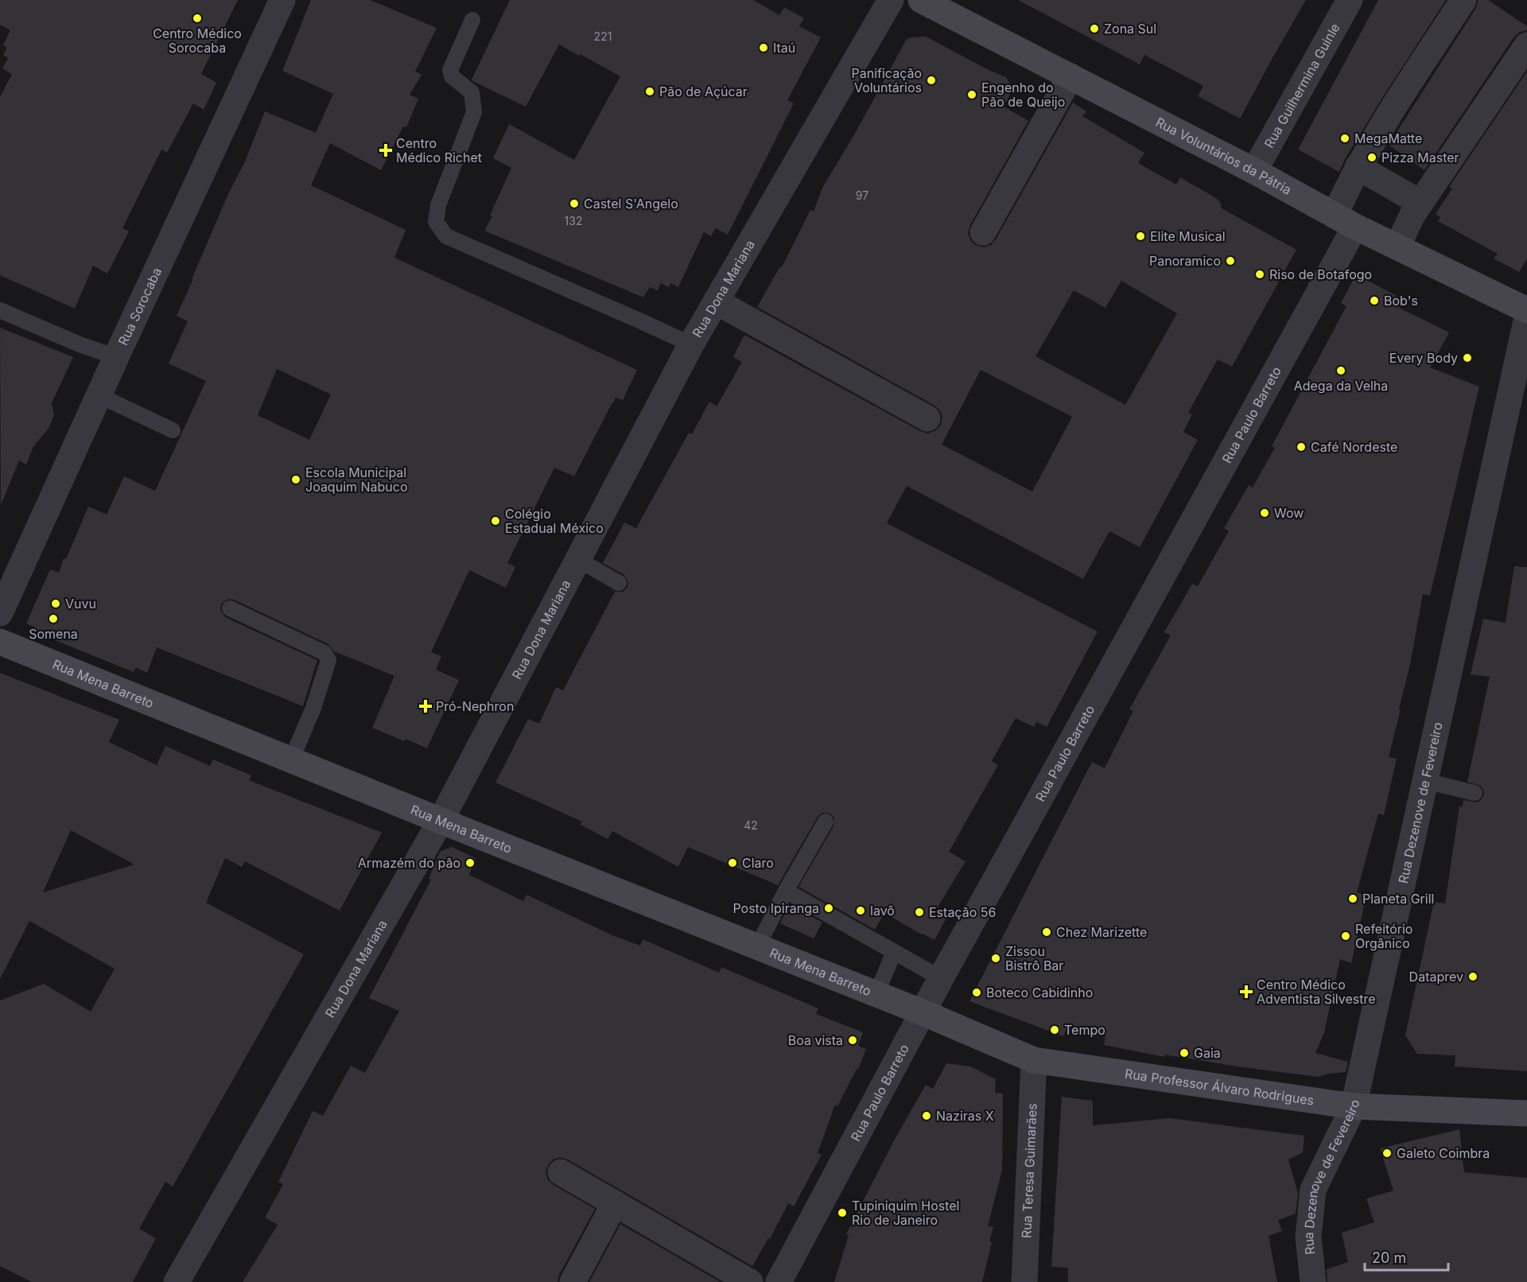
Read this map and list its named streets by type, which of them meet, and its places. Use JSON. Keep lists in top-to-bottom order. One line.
{"streets":{"street":["Rua Guilhermina Guinle","Rua Voluntários da Pátria","Rua Dona Mariana","Rua Sorocaba","Rua Paulo Barreto","Rua Mena Barreto","Rua Dezenove de Fevereiro","Rua Professor Álvaro Rodrigues","Rua Teresa Guimarães"]},"crossings":[["Rua Guilhermina Guinle","Rua Voluntários da Pátria"],["Rua Voluntários da Pátria","Rua Paulo Barreto"],["Rua Dona Mariana","Rua Mena Barreto"],["Rua Paulo Barreto","Rua Mena Barreto"],["Rua Paulo Barreto","Rua Professor Álvaro Rodrigues"],["Rua Mena Barreto","Rua Professor Álvaro Rodrigues"],["Rua Dezenove de Fevereiro","Rua Professor Álvaro Rodrigues"],["Rua Professor Álvaro Rodrigues","Rua Teresa Guimarães"]],"places":{"other":["Centro Médico Sorocaba","Zona Sul","Itaú","Panificação Voluntários","Pão de Açúcar","Engenho do Pão de Queijo","MegaMatte","Pizza Master","Castel S'Angelo","Elite Musical","Panoramico","Riso de Botafogo","Bob's","Every Body","Adega da Velha","Café Nordeste","Escola Municipal Joaquim Nabuco","Wow","Colégio Estadual México","Vuvu","Somena","Armazém do pão","Claro","Planeta Grill","Posto Ipiranga","lavô","Estação 56","Chez Marizette","Refeitório Orgânico","Zissou Bistrô Bar","Dataprev","Boteco Cabidinho","Tempo","Boa vista","Gaia","Naziras X","Galeto Coimbra","Tupiniquim Hostel Rio de Janeiro"],"health":["Centro Médico Richet","Pró-Nephron","Centro Médico Adventista Silvestre"]},"house_numbers":["221","97","132","42"],"scale_bar":"20 m"}
